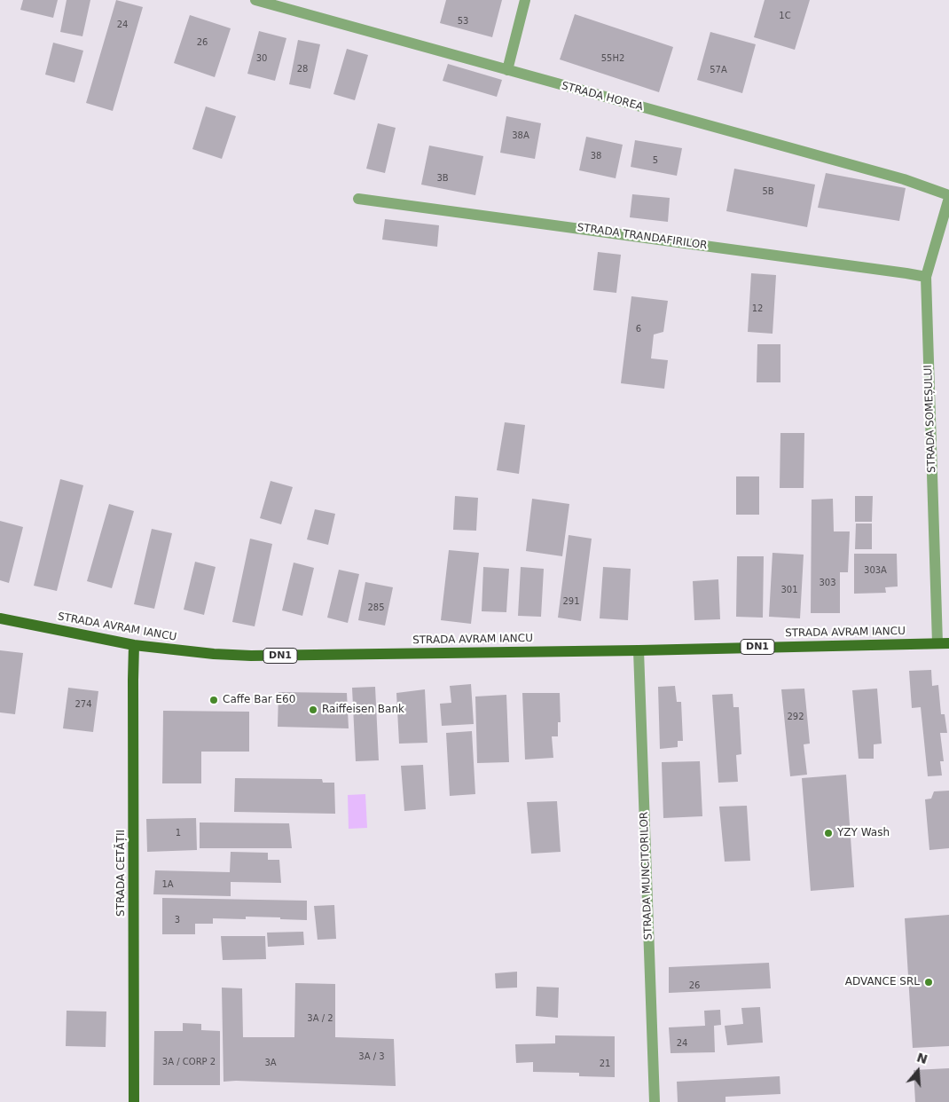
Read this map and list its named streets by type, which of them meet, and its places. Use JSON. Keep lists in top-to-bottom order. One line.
{"streets":{"main road":["STRADA AVRAM IANCU","DN1","STRADA CETĂȚII"],"street":["STRADA HOREA","STRADA TRANDAFIRILOR","STRADA SOMEȘULUI","STRADA MUNCITORILOR"]},"crossings":[["STRADA HOREA","STRADA SOMEȘULUI"],["STRADA TRANDAFIRILOR","STRADA SOMEȘULUI"],["STRADA SOMEȘULUI","STRADA AVRAM IANCU"],["STRADA AVRAM IANCU","STRADA CETĂȚII"],["STRADA AVRAM IANCU","STRADA MUNCITORILOR"]],"places":["Caffe Bar E60","Raiffeisen Bank","YZY Wash","ADVANCE SRL"],"house_numbers":["1C","53","24","26","30","55H2","28","57A","38A","38","5","3B","5B","12","6","303A","303","301","291","285","274","292","1","1A","3","26","3A / 2","24","3A / 3","3A / CORP 2","3A","21"],"north":"top"}
